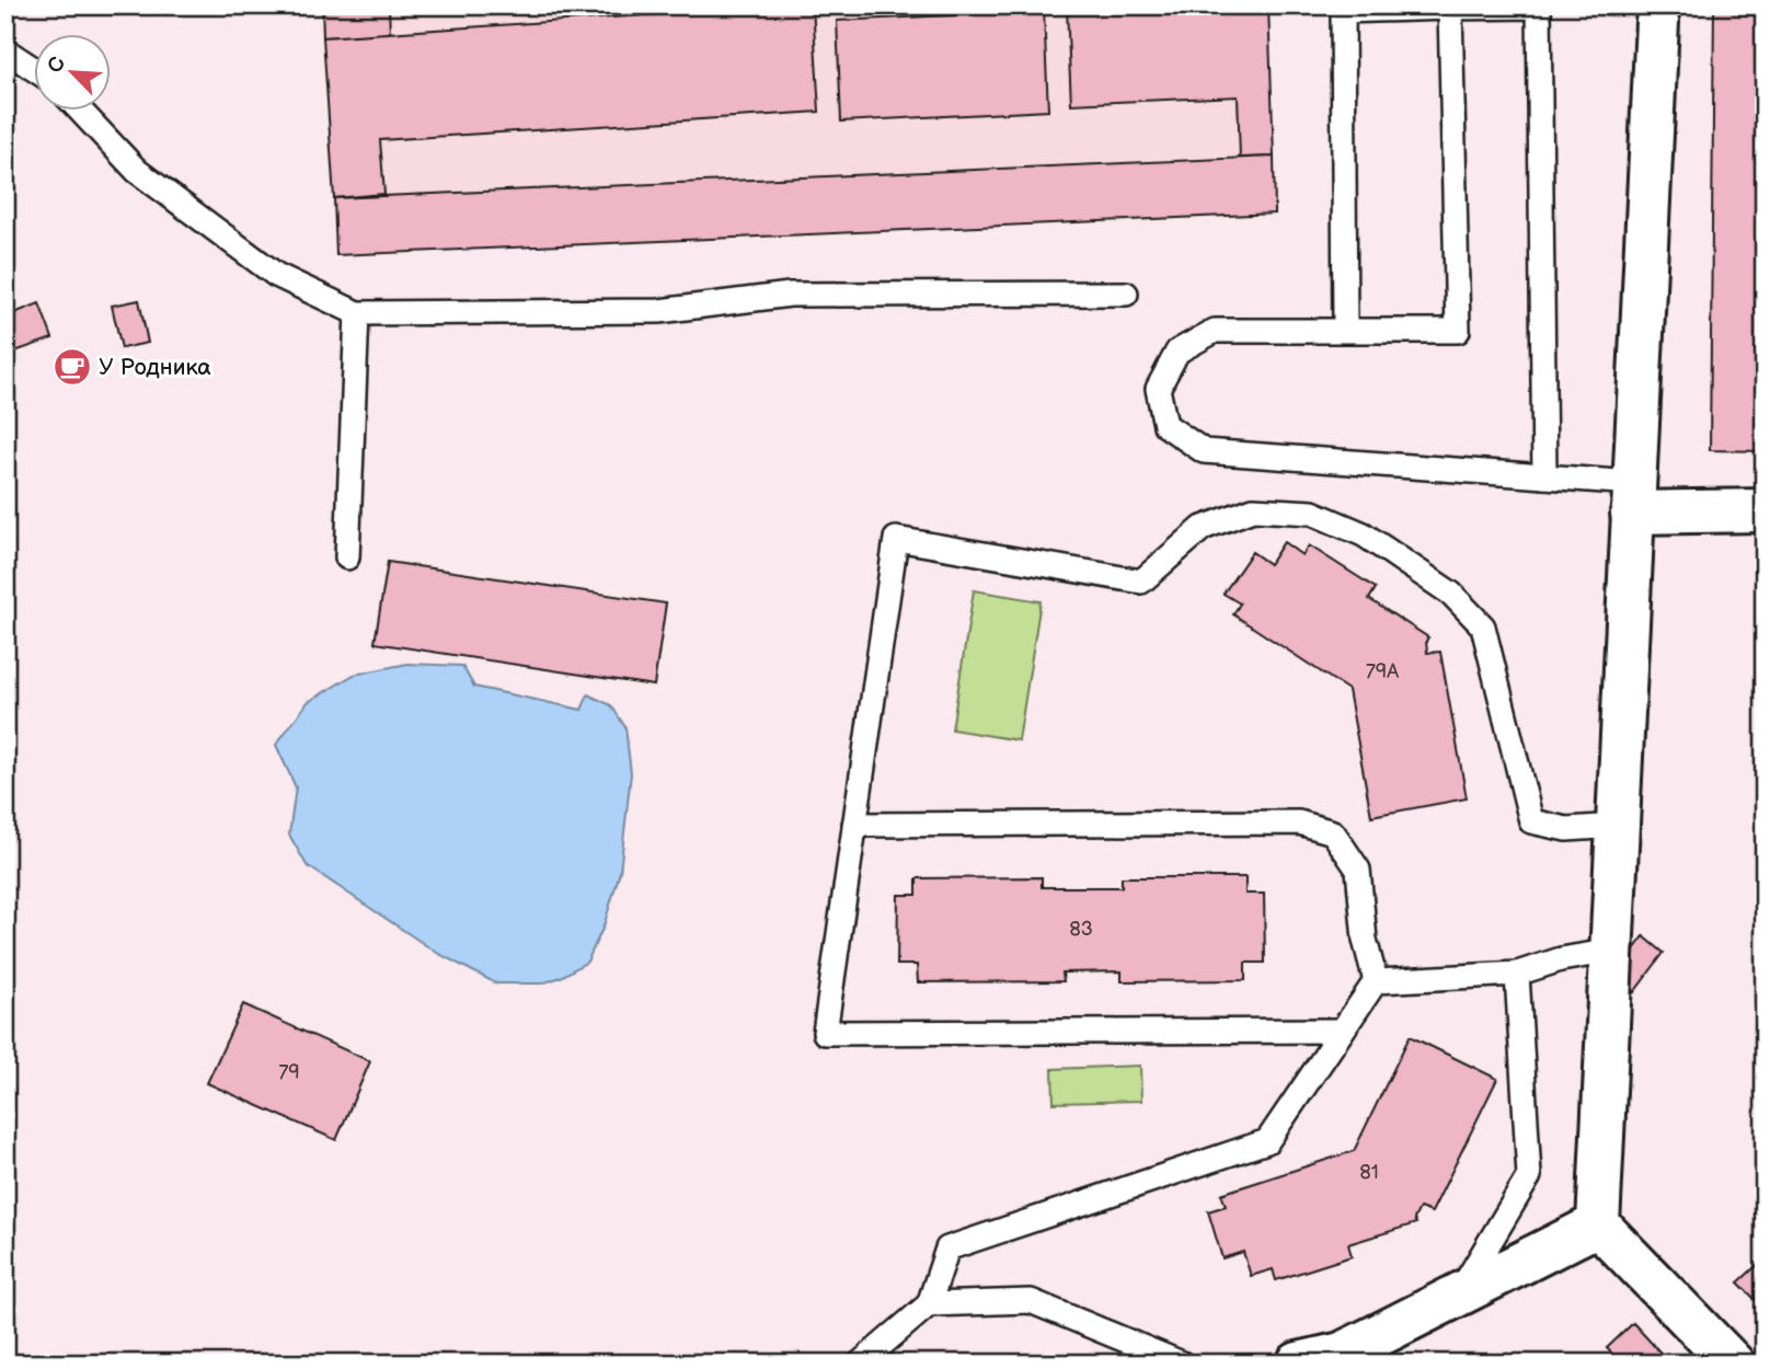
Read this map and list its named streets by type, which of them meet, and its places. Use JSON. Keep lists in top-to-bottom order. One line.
{"places":{"cafe":["У Родника"]},"house_numbers":["79А","83","79","81"],"north":"top left"}
